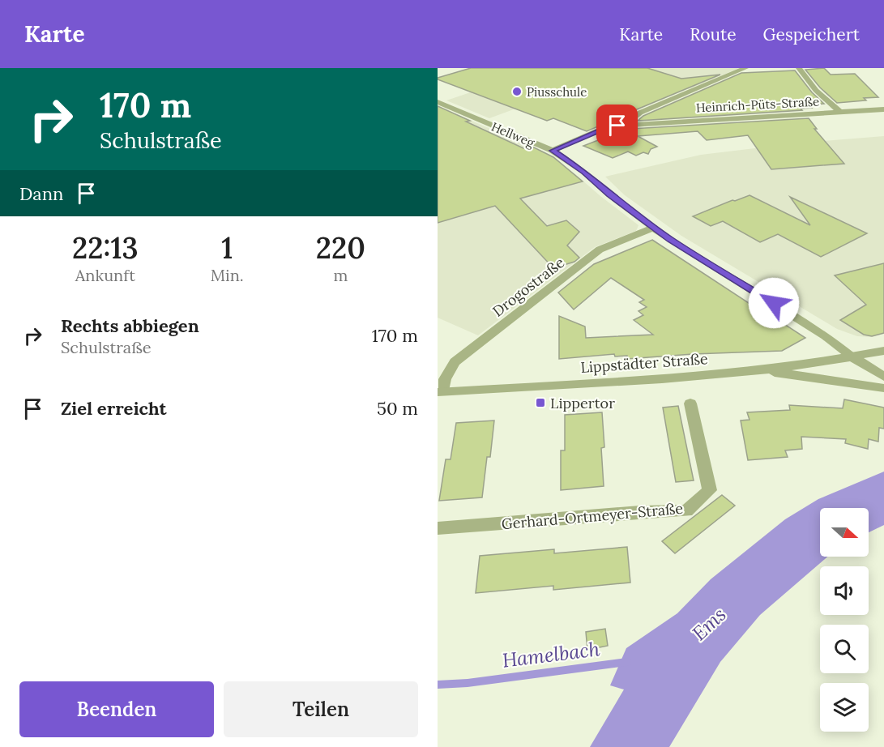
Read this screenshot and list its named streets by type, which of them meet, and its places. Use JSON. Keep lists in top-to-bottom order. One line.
{"streets":{"street":["Heinrich-Püts-Straße","Hellweg","Drogostraße","Lippstädter Straße","Gerhard-Ortmeyer-Straße"]},"crossings":[["Heinrich-Püts-Straße","Hellweg"],["Hellweg","Drogostraße"],["Hellweg","Lippstädter Straße"],["Drogostraße","Lippstädter Straße"]],"water":["Ems","Hamelbach"],"places":{"other":["Piusschule"],"transit":["Lippertor"]},"north":"right","page":{"header":"Karte","nav":["Karte","Route","Gespeichert"],"turn":["170 m","Schulstraße"],"then":"Dann","eta":["22:13","Ankunft","1","Min.","220","m"],"list":[{"name":"Rechts abbiegen","note":"Schulstraße","value":"170 m"},{"name":"Ziel erreicht","value":"50 m"}],"buttons":["Beenden","Teilen"]}}
